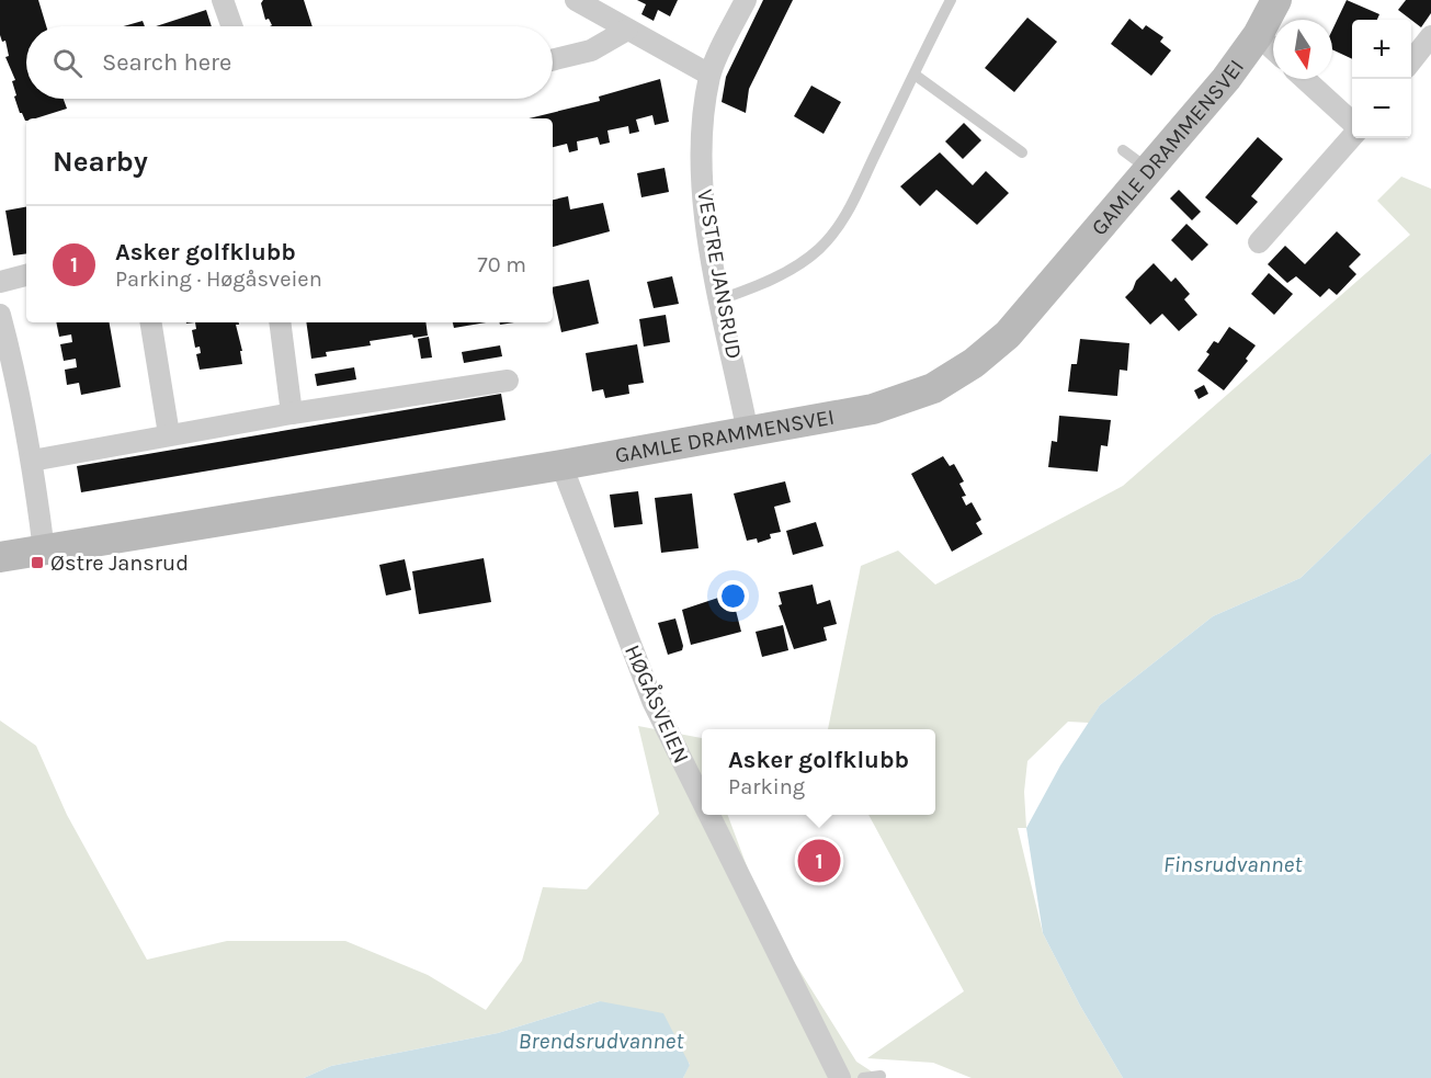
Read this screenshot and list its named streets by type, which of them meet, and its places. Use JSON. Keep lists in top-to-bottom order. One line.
{"streets":{"main road":["GAMLE DRAMMENSVEI"],"street":["VESTRE JANSRUD","HØGÅSVEIEN"]},"crossings":[["GAMLE DRAMMENSVEI","VESTRE JANSRUD"],["GAMLE DRAMMENSVEI","HØGÅSVEIEN"]],"water":["Finsrudvannet","Brendsrudvannet"],"places":{"transit":["Østre Jansrud"]},"north":"bottom","page":{"map_buttons":["+","−"],"search":"Search here","heading":"Nearby","list":[{"mark":"1","name":"Asker golfklubb","note":"Parking · Høgåsveien","value":"70 m"}],"popup":["Asker golfklubb","Parking"],"pins":"1"}}
